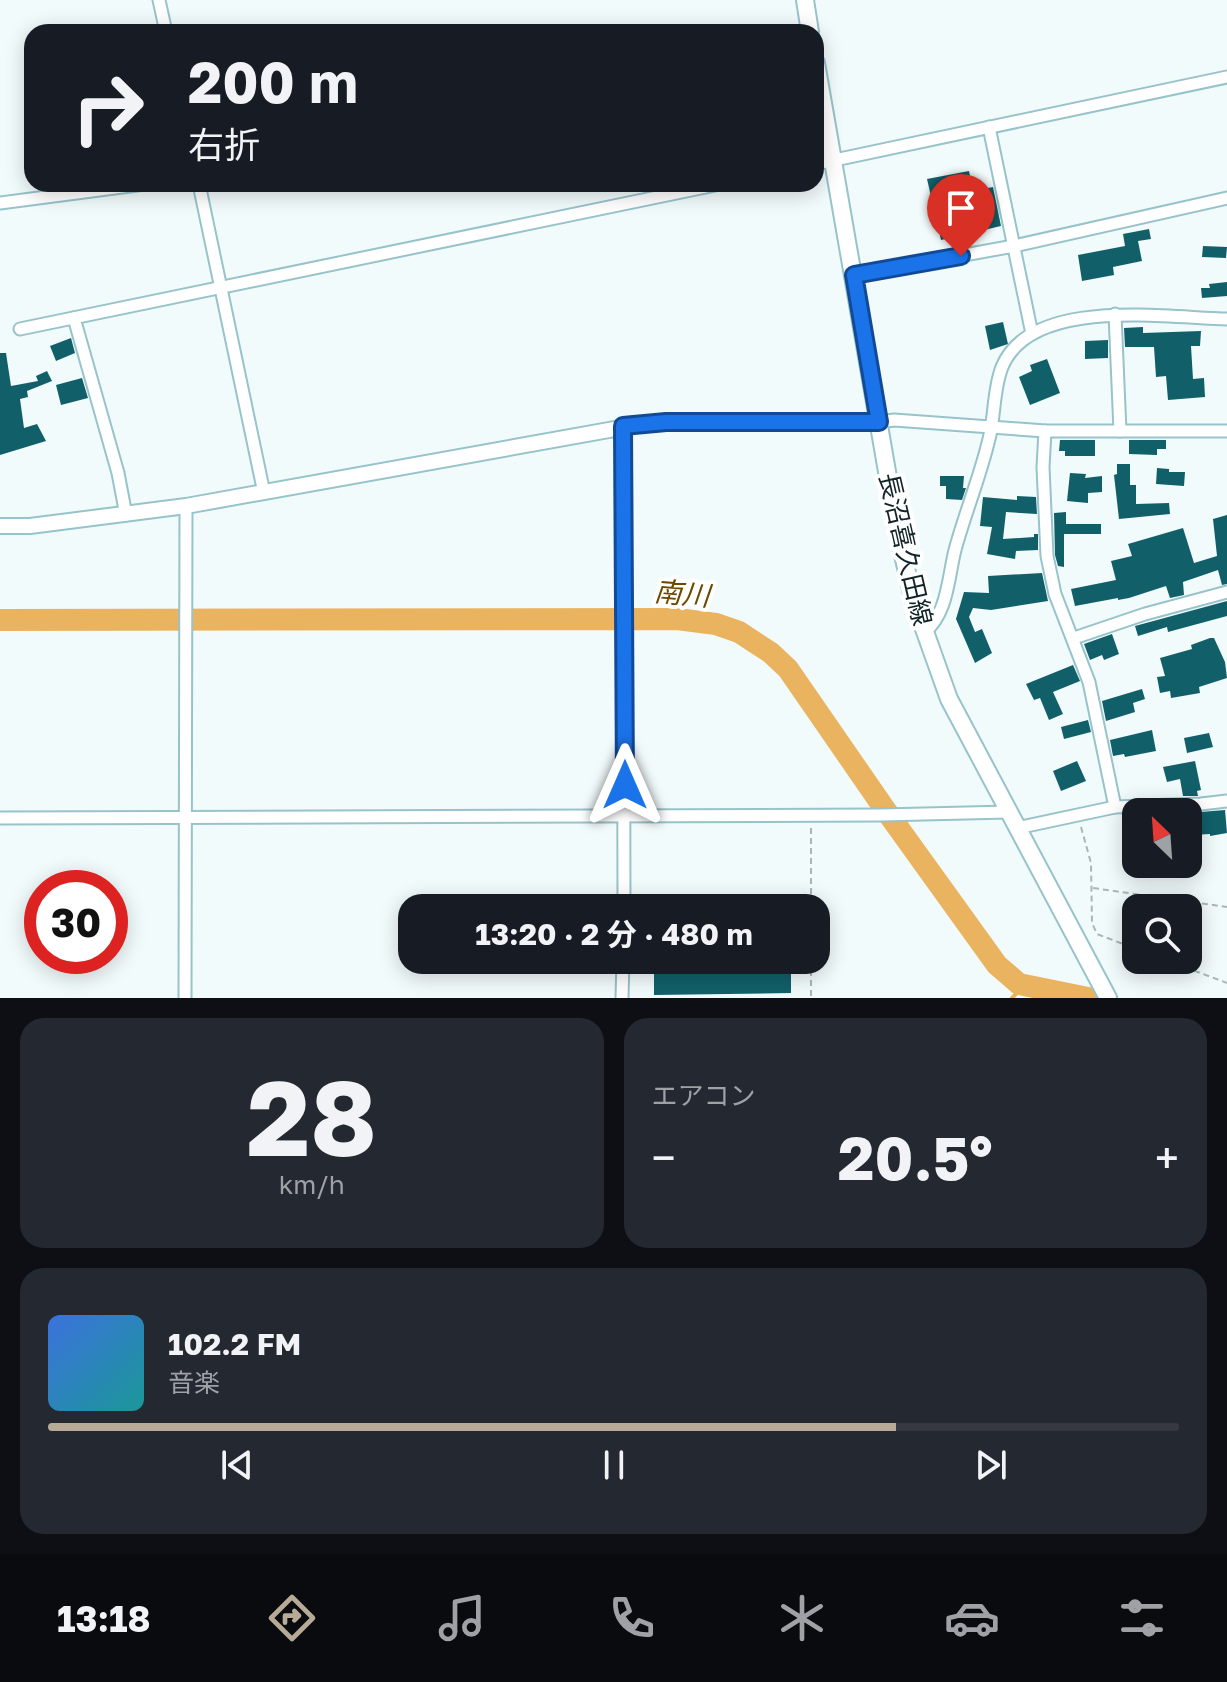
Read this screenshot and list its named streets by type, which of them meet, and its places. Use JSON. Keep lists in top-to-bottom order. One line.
{"streets":{"main road":["長沼喜久田線"]},"water":["南川"],"north":"top left","page":{"turn":["200 m","右折"],"limit":"30","trip":"13:20 · 2 分 · 480 m","tile":[["28","km/h"],"エアコン"],"heat":["−","20.5°","+"],"song":["102.2 FM","音楽"],"tabs":"13:18"}}
